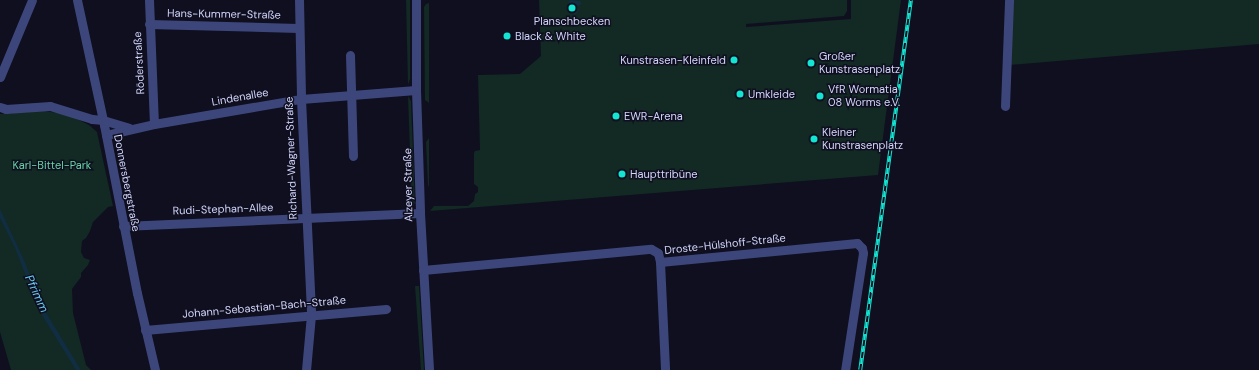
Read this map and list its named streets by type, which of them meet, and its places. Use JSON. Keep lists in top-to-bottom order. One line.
{"streets":{"street":["Hans-Kummer-Straße","Röderstraße","Lindenallee","Richard-Wagner-Straße","Donnersbergstraße","Alzeyer Straße","Rudi-Stephan-Allee","Droste-Hülshoff-Straße","Johann-Sebastian-Bach-Straße"]},"crossings":[["Hans-Kummer-Straße","Röderstraße"],["Hans-Kummer-Straße","Richard-Wagner-Straße"],["Röderstraße","Lindenallee"],["Lindenallee","Richard-Wagner-Straße"],["Lindenallee","Donnersbergstraße"],["Lindenallee","Alzeyer Straße"],["Richard-Wagner-Straße","Rudi-Stephan-Allee"],["Richard-Wagner-Straße","Johann-Sebastian-Bach-Straße"],["Donnersbergstraße","Rudi-Stephan-Allee"],["Donnersbergstraße","Johann-Sebastian-Bach-Straße"],["Alzeyer Straße","Rudi-Stephan-Allee"],["Alzeyer Straße","Droste-Hülshoff-Straße"]],"water":["Pfrimm"],"parks":["Karl-Bittel-Park"],"places":["Planschbecken","Black & White","Kunstrasen-Kleinfeld","Großer Kunstrasenplatz","Umkleide","VfR Wormatia 08 Worms e.V.","EWR-Arena","Kleiner Kunstrasenplatz","Haupttribüne"]}
